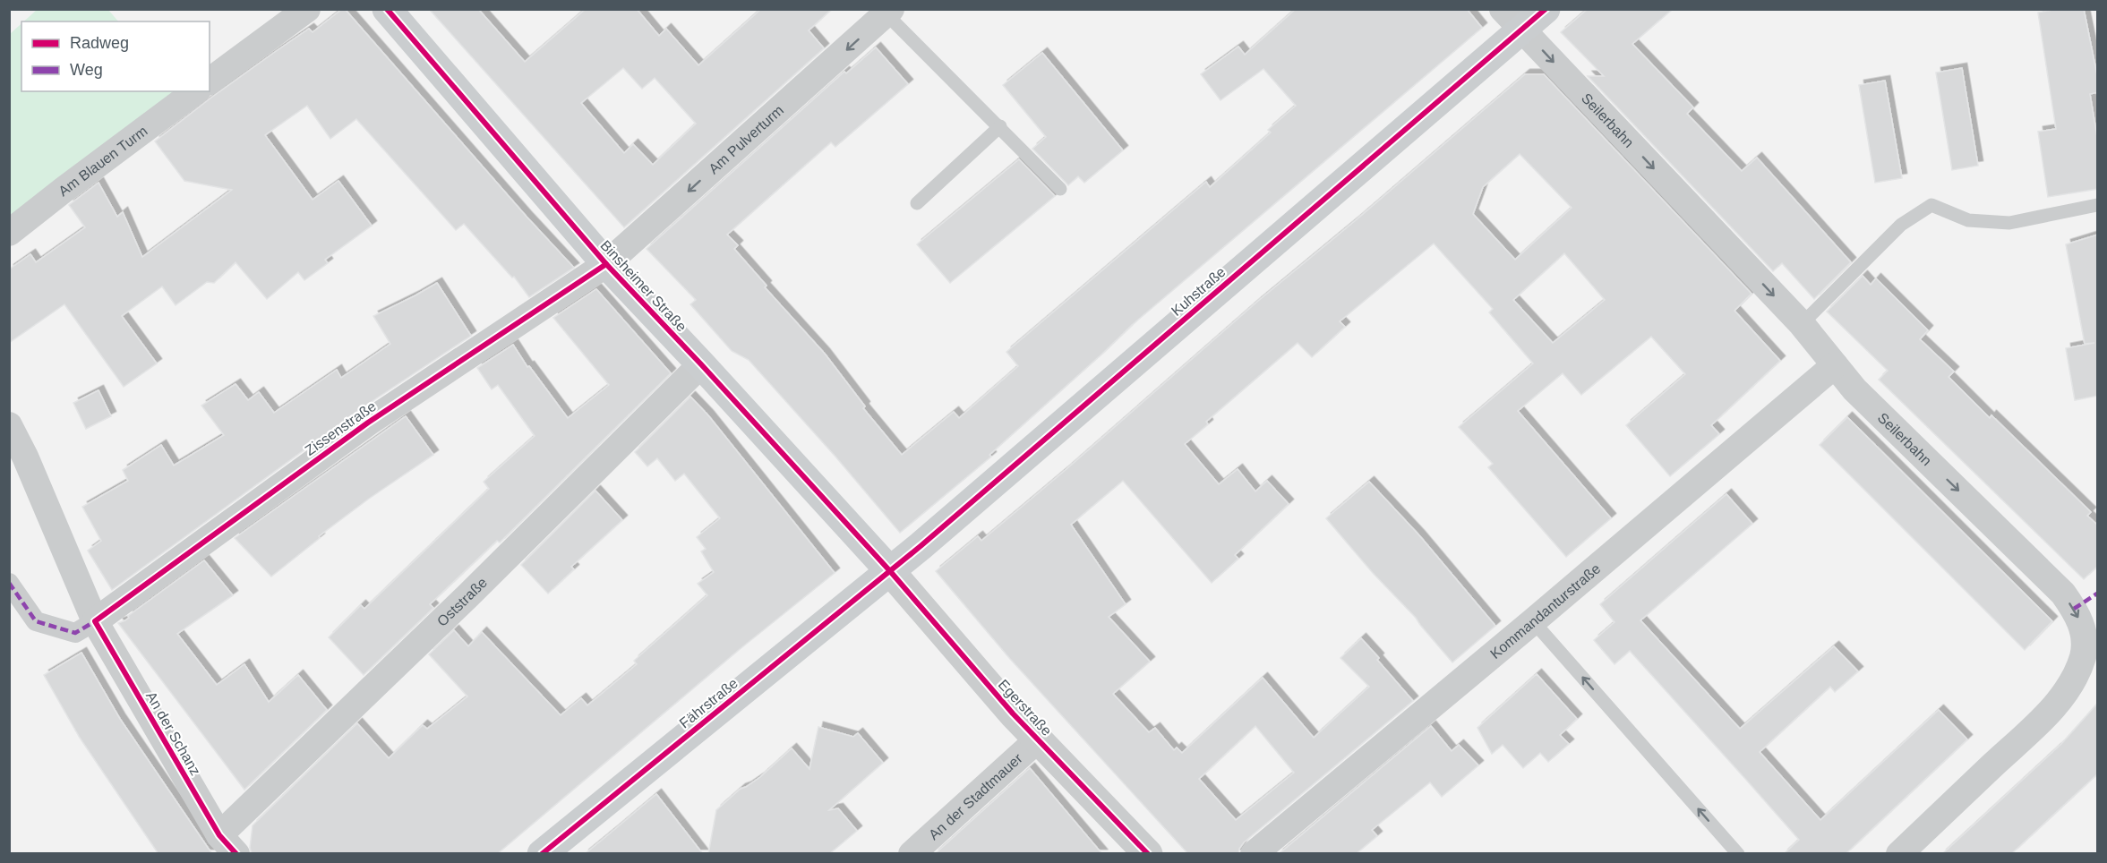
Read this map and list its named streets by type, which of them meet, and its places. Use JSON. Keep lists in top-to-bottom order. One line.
{"streets":{"main road":["Binsheimer Straße","Kuhstraße","Fährstraße"],"street":["Seilerbahn","Am Pulverturm","Am Blauen Turm","Zissenstraße","Oststraße","Kommandanturstraße","Egerstraße","An der Schanz","An der Stadtmauer"]},"crossings":[["Seilerbahn","Kuhstraße"],["Seilerbahn","Kommandanturstraße"],["Am Pulverturm","Binsheimer Straße"],["Am Pulverturm","Zissenstraße"],["Binsheimer Straße","Kuhstraße"],["Binsheimer Straße","Zissenstraße"],["Binsheimer Straße","Oststraße"],["Binsheimer Straße","Fährstraße"],["Binsheimer Straße","Egerstraße"],["Kuhstraße","Fährstraße"],["Kuhstraße","Egerstraße"],["Zissenstraße","An der Schanz"],["Oststraße","An der Schanz"],["Fährstraße","Egerstraße"],["Egerstraße","An der Stadtmauer"]],"one_way":["Seilerbahn","Am Pulverturm"],"legend":["Radweg","Weg"]}
